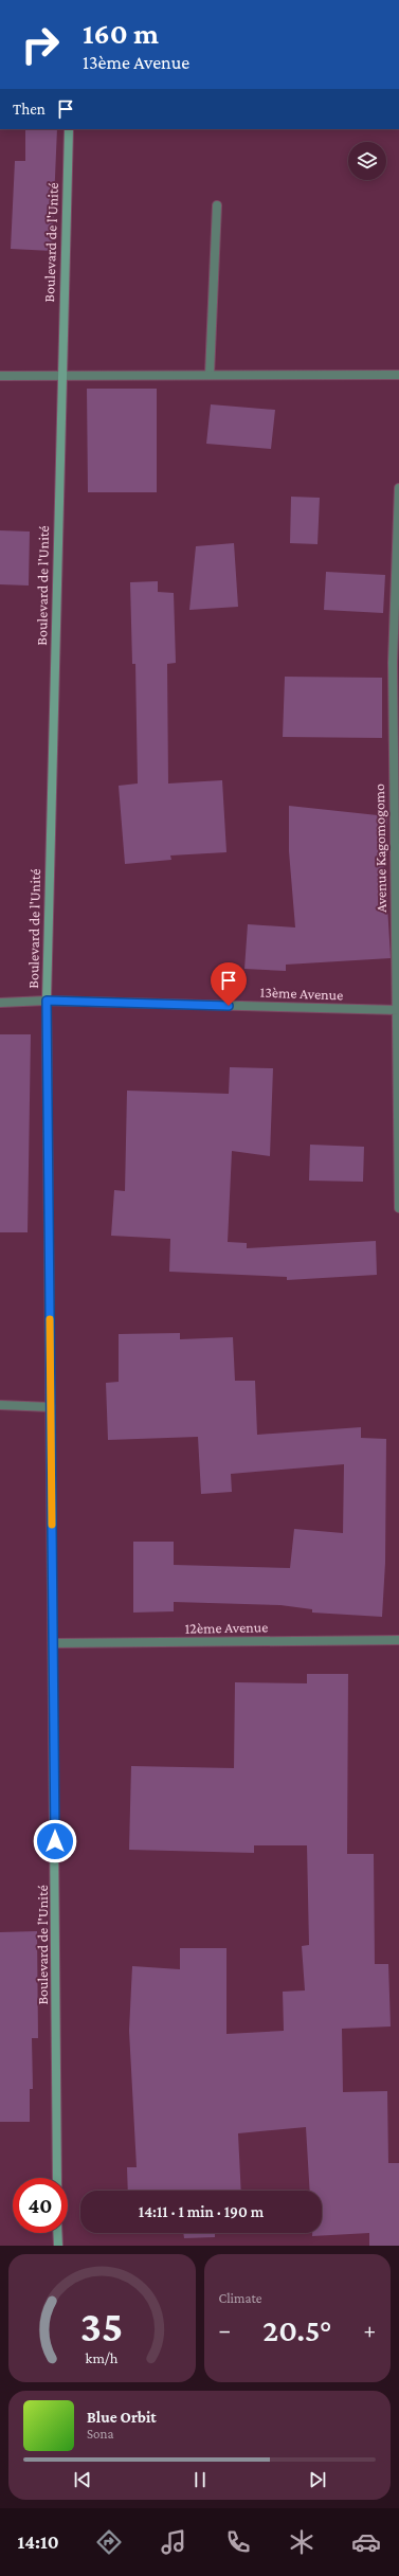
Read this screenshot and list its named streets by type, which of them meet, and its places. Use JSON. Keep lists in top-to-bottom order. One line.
{"streets":{"street":["Boulevard de l'Unité","Avenue Kagomogomo","13ème Avenue","12ème Avenue"]},"crossings":[["Boulevard de l'Unité","13ème Avenue"],["Boulevard de l'Unité","12ème Avenue"],["Avenue Kagomogomo","13ème Avenue"]],"page":{"turn":["160 m","13ème Avenue"],"then":"Then","limit":"40","trip":"14:11 · 1 min · 190 m","tile":"Climate","heat":["−","20.5°","+"],"song":["Blue Orbit","Sona"],"tabs":"14:10","gauge":["35","km/h"]}}
